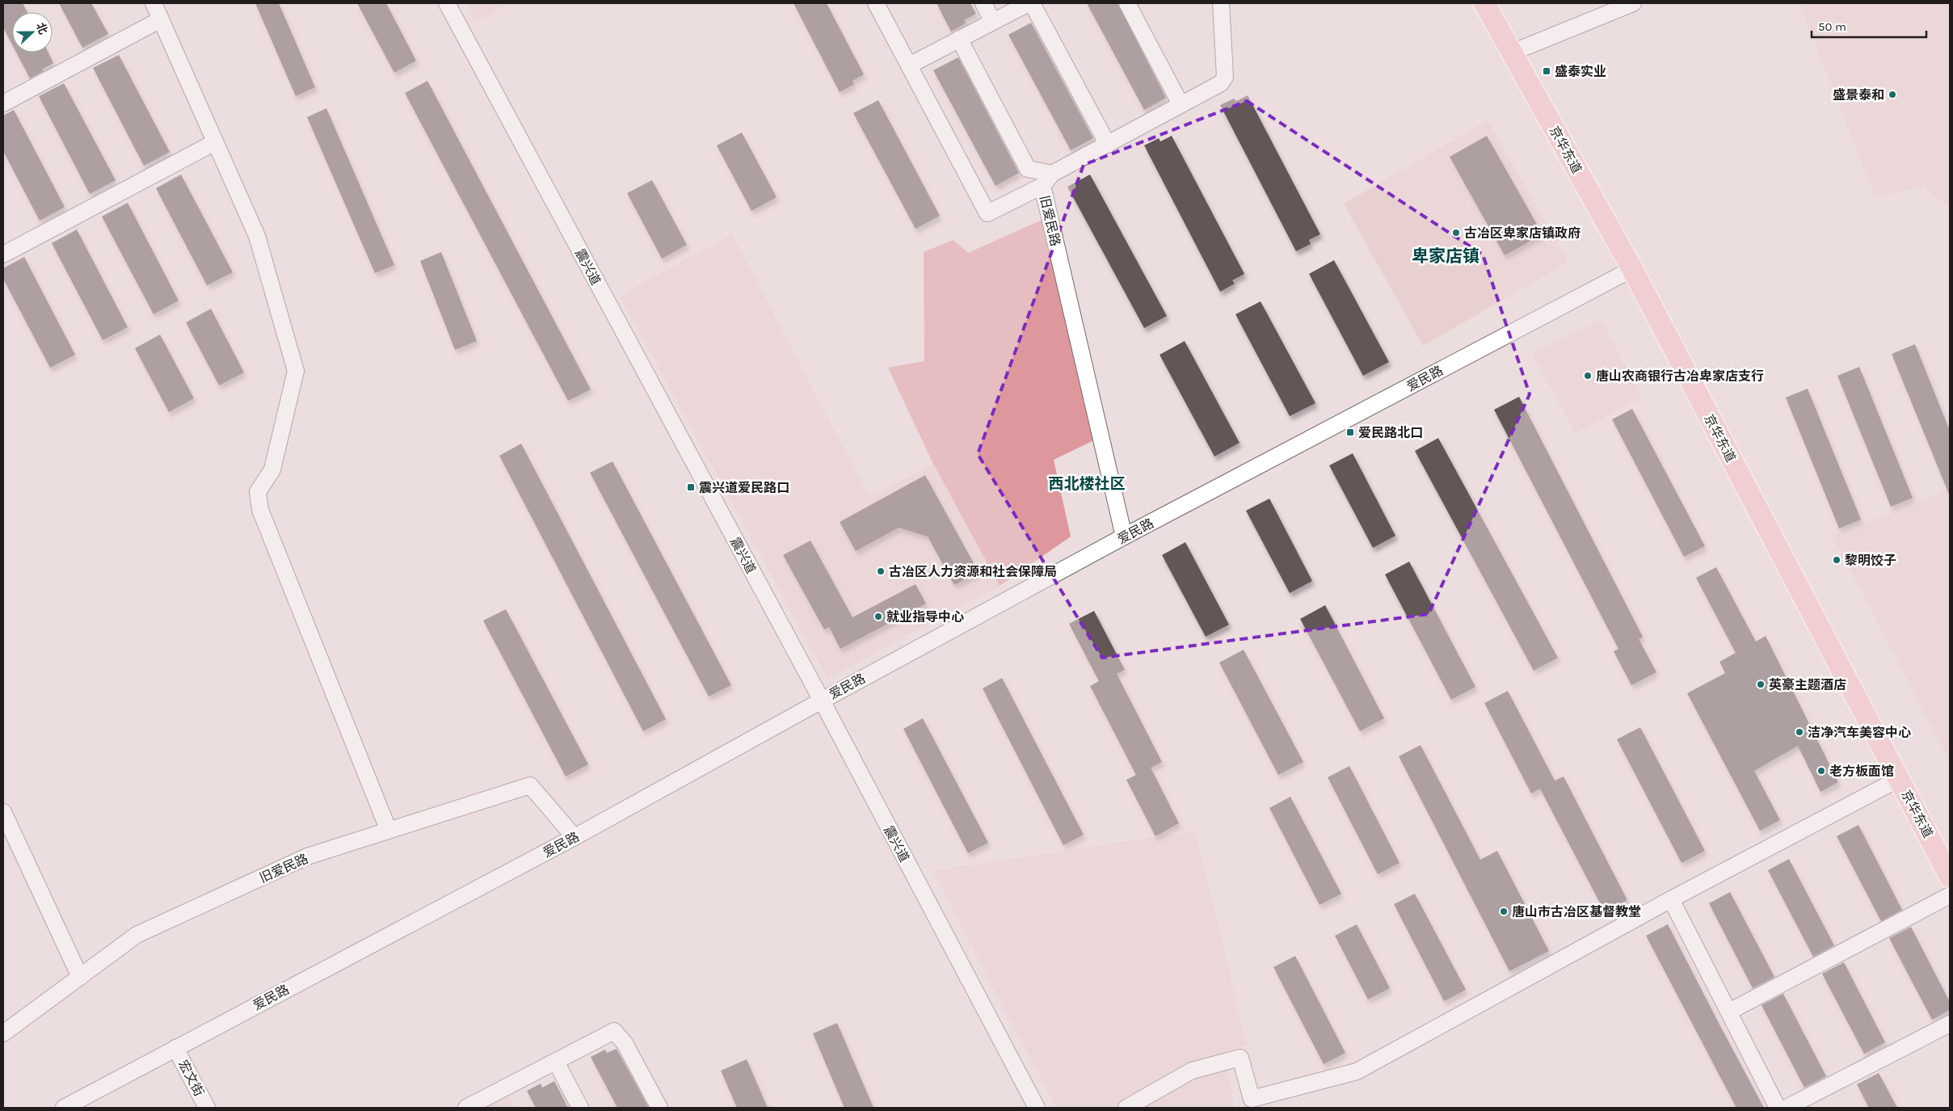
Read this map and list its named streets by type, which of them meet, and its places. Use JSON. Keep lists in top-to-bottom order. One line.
{"streets":{"main road":["京华东道"],"street":["旧爱民路","震兴道","爱民路","宏文街"]},"crossings":[["京华东道","爱民路"],["旧爱民路","爱民路"],["震兴道","爱民路"],["爱民路","宏文街"]],"districts":["卑家店镇","西北楼社区"],"places":{"transit":["盛泰实业","爱民路北口","震兴道爱民路口"],"other":["盛景泰和","古冶区卑家店镇政府","唐山农商银行古冶卑家店支行","黎明饺子","古冶区人力资源和社会保障局","就业指导中心","英豪主题酒店","洁净汽车美容中心","老方板面馆","唐山市古冶区基督教堂"]},"scale_bar":"50 m","north":"right"}
